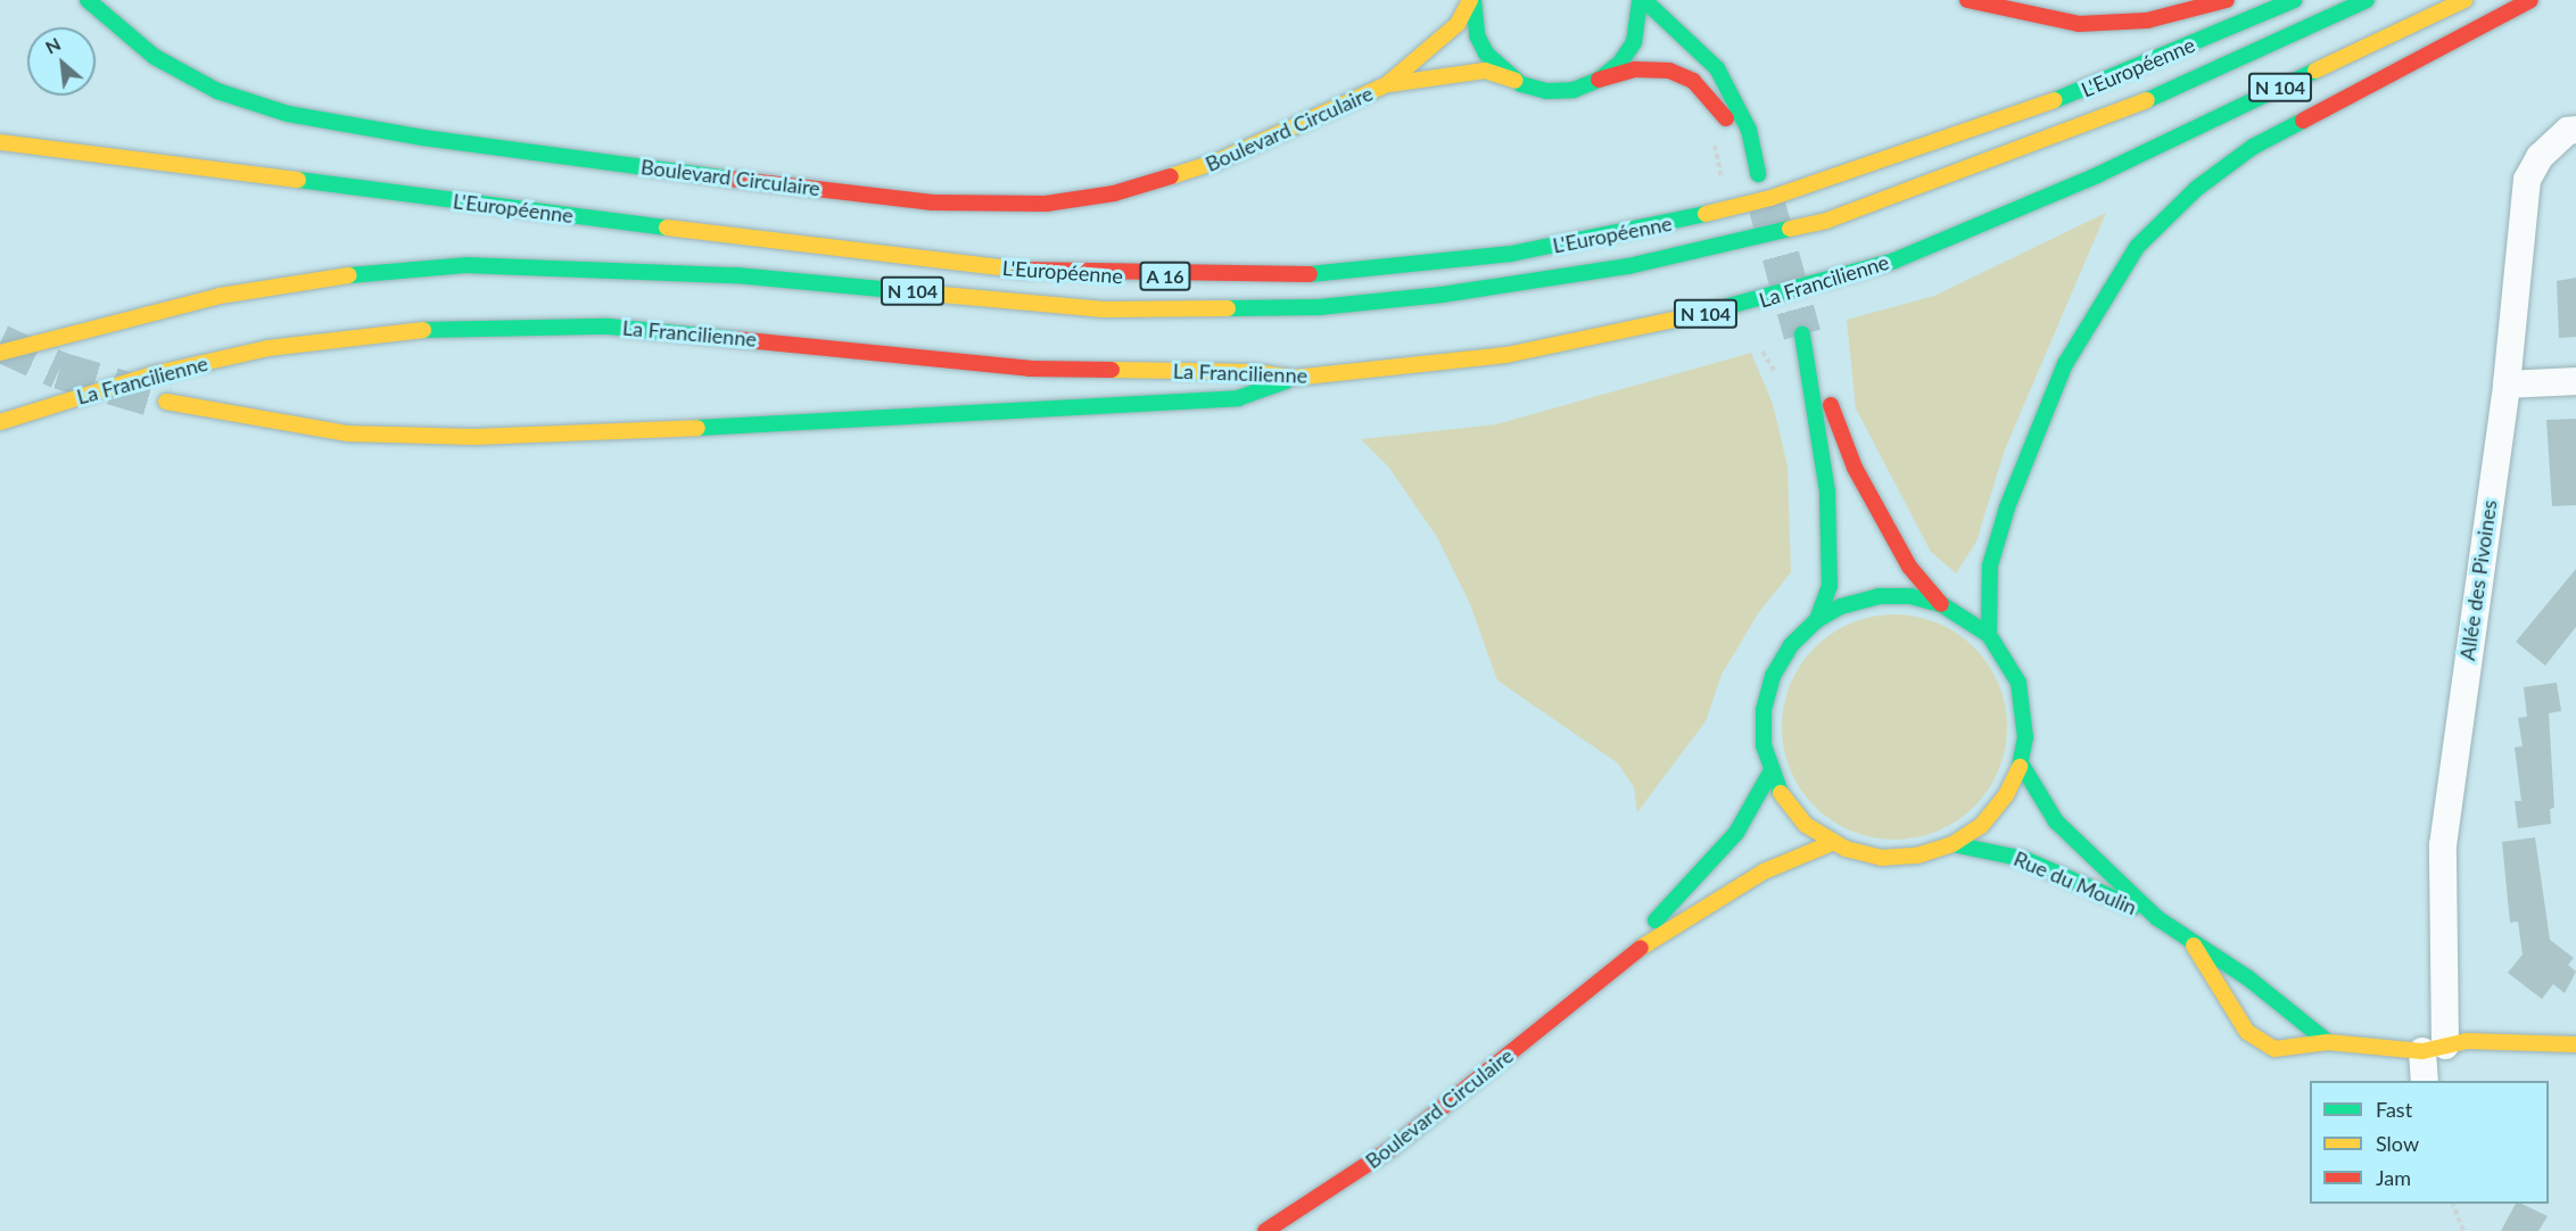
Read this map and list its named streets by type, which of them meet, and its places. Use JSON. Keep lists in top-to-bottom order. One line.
{"streets":{"main road":["L'Européenne","N 104","Boulevard Circulaire","A 16","La Francilienne","Rue du Moulin"],"street":["Allée des Pivoines"]},"crossings":[["Allée des Pivoines","Rue du Moulin"]],"legend":["Fast","Slow","Jam"],"north":"top left"}
